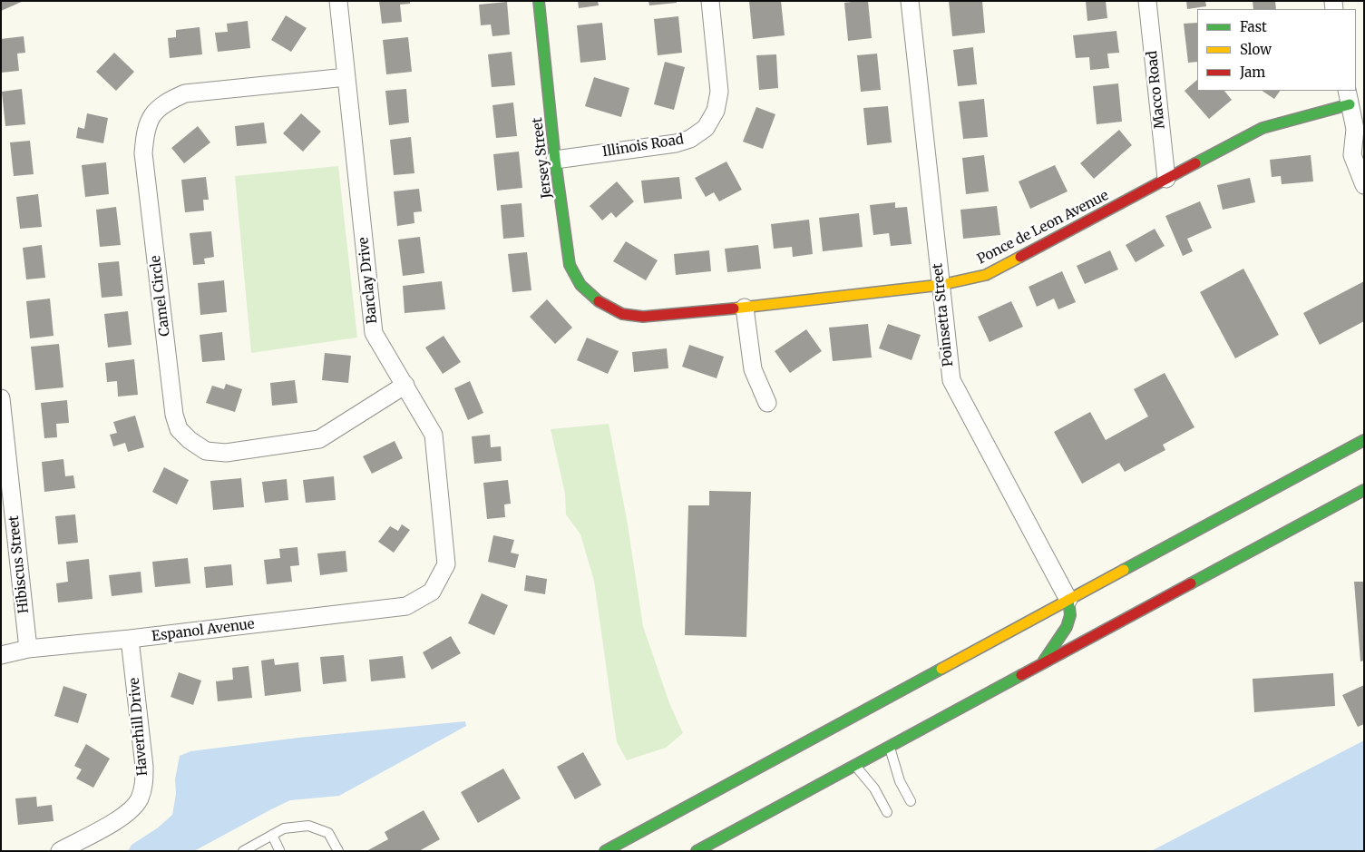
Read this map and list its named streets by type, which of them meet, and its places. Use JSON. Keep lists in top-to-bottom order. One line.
{"streets":{"main road":["Jersey Street","Ponce de Leon Avenue"],"street":["Macco Road","Illinois Road","Barclay Drive","Camel Circle","Poinsetta Street","Hibiscus Street","Espanol Avenue","Haverhill Drive"]},"crossings":[["Macco Road","Ponce de Leon Avenue"],["Illinois Road","Jersey Street"],["Jersey Street","Ponce de Leon Avenue"],["Ponce de Leon Avenue","Poinsetta Street"],["Barclay Drive","Camel Circle"],["Barclay Drive","Espanol Avenue"],["Hibiscus Street","Espanol Avenue"],["Espanol Avenue","Haverhill Drive"]],"legend":["Fast","Slow","Jam"]}
